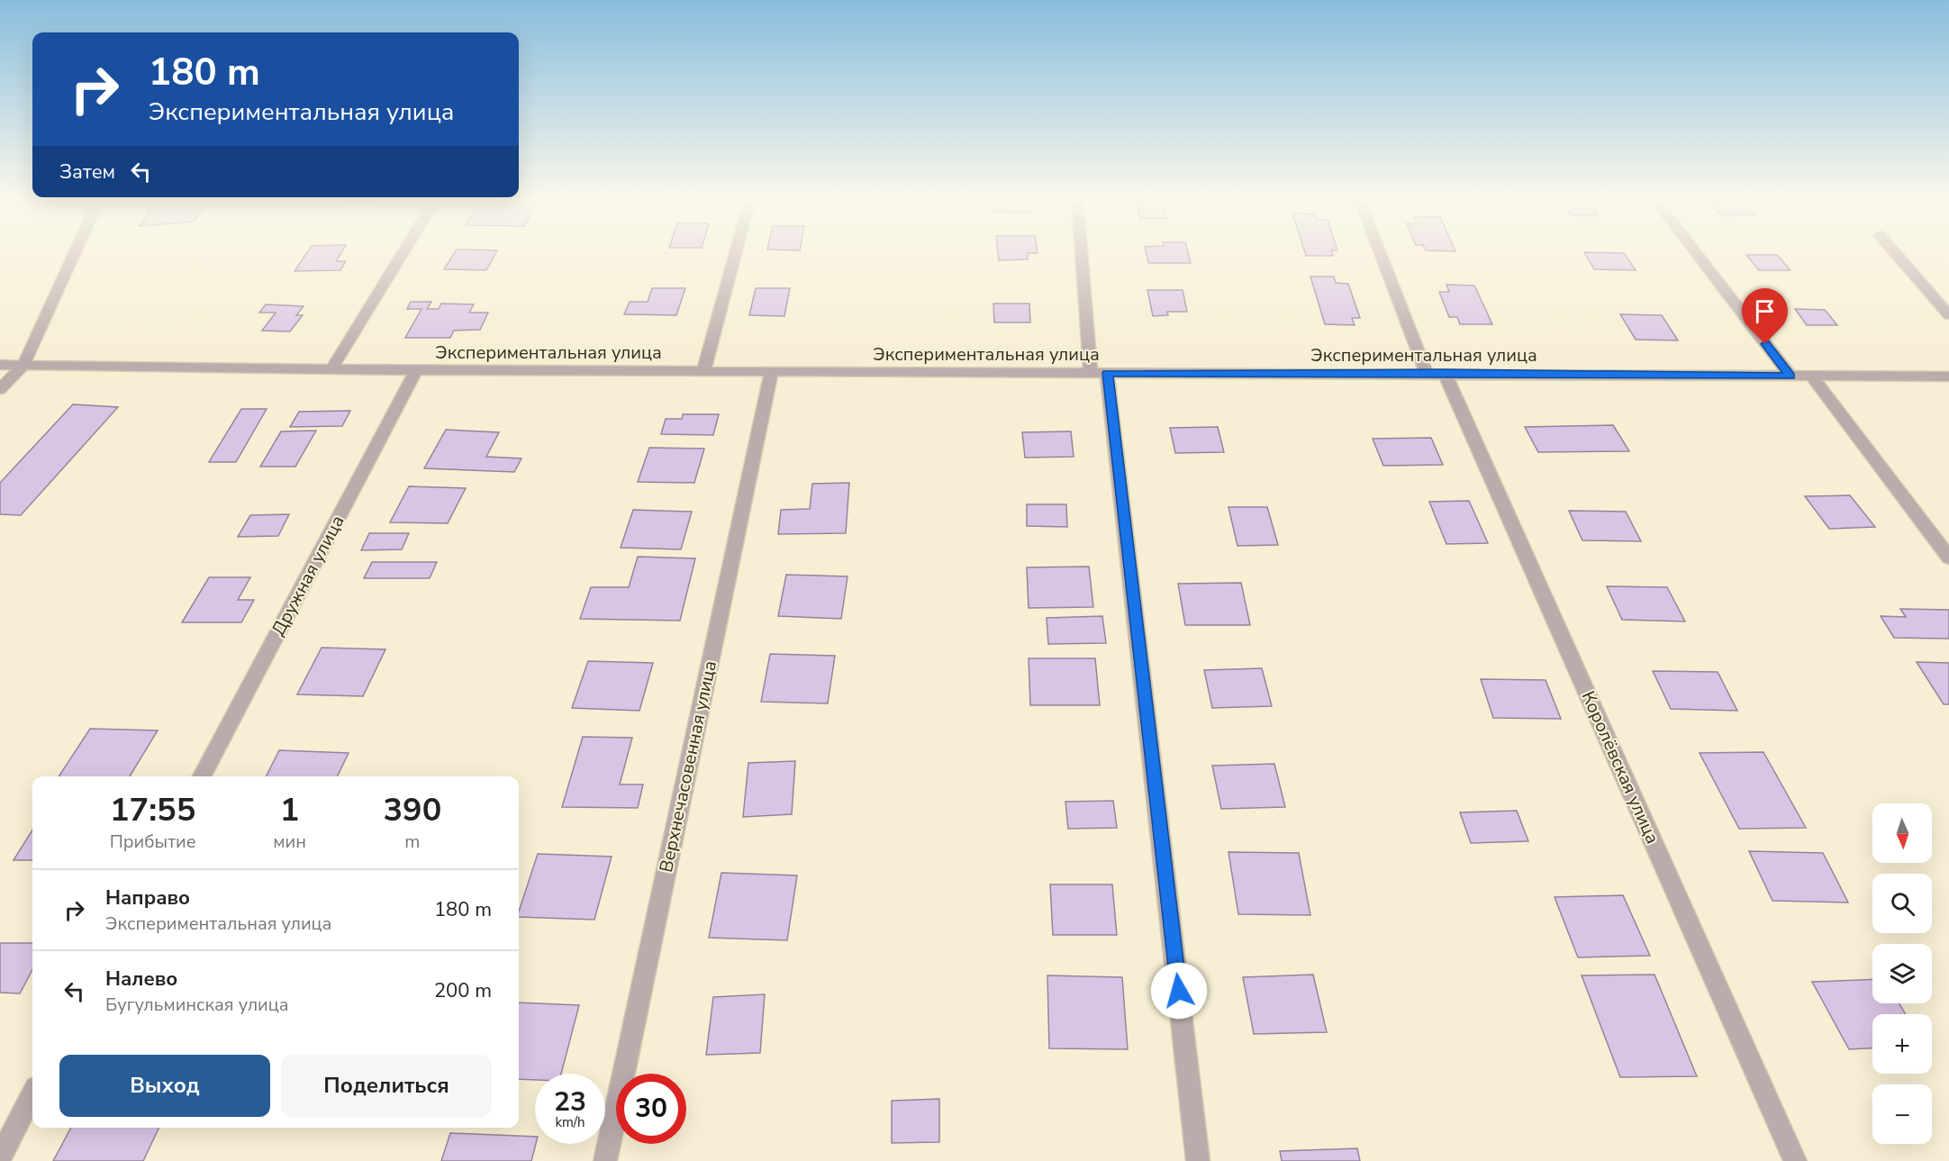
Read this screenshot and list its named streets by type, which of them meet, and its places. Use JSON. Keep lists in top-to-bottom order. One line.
{"streets":{"street":["Экспериментальная улица","Дружная улица","Верхнечасовенная улица","Королёвская улица"]},"crossings":[["Экспериментальная улица","Дружная улица"],["Экспериментальная улица","Верхнечасовенная улица"],["Экспериментальная улица","Королёвская улица"]],"north":"bottom","page":{"turn":["180 m","Экспериментальная улица"],"then":"Затем","eta":["17:55","Прибытие","1","мин","390","m"],"map_buttons":["+","−"],"list":[{"name":"Направо","note":"Экспериментальная улица","value":"180 m"},{"name":"Налево","note":"Бугульминская улица","value":"200 m"}],"buttons":["Выход","Поделиться"],"speed":"23 km/h","limit":"30"}}
